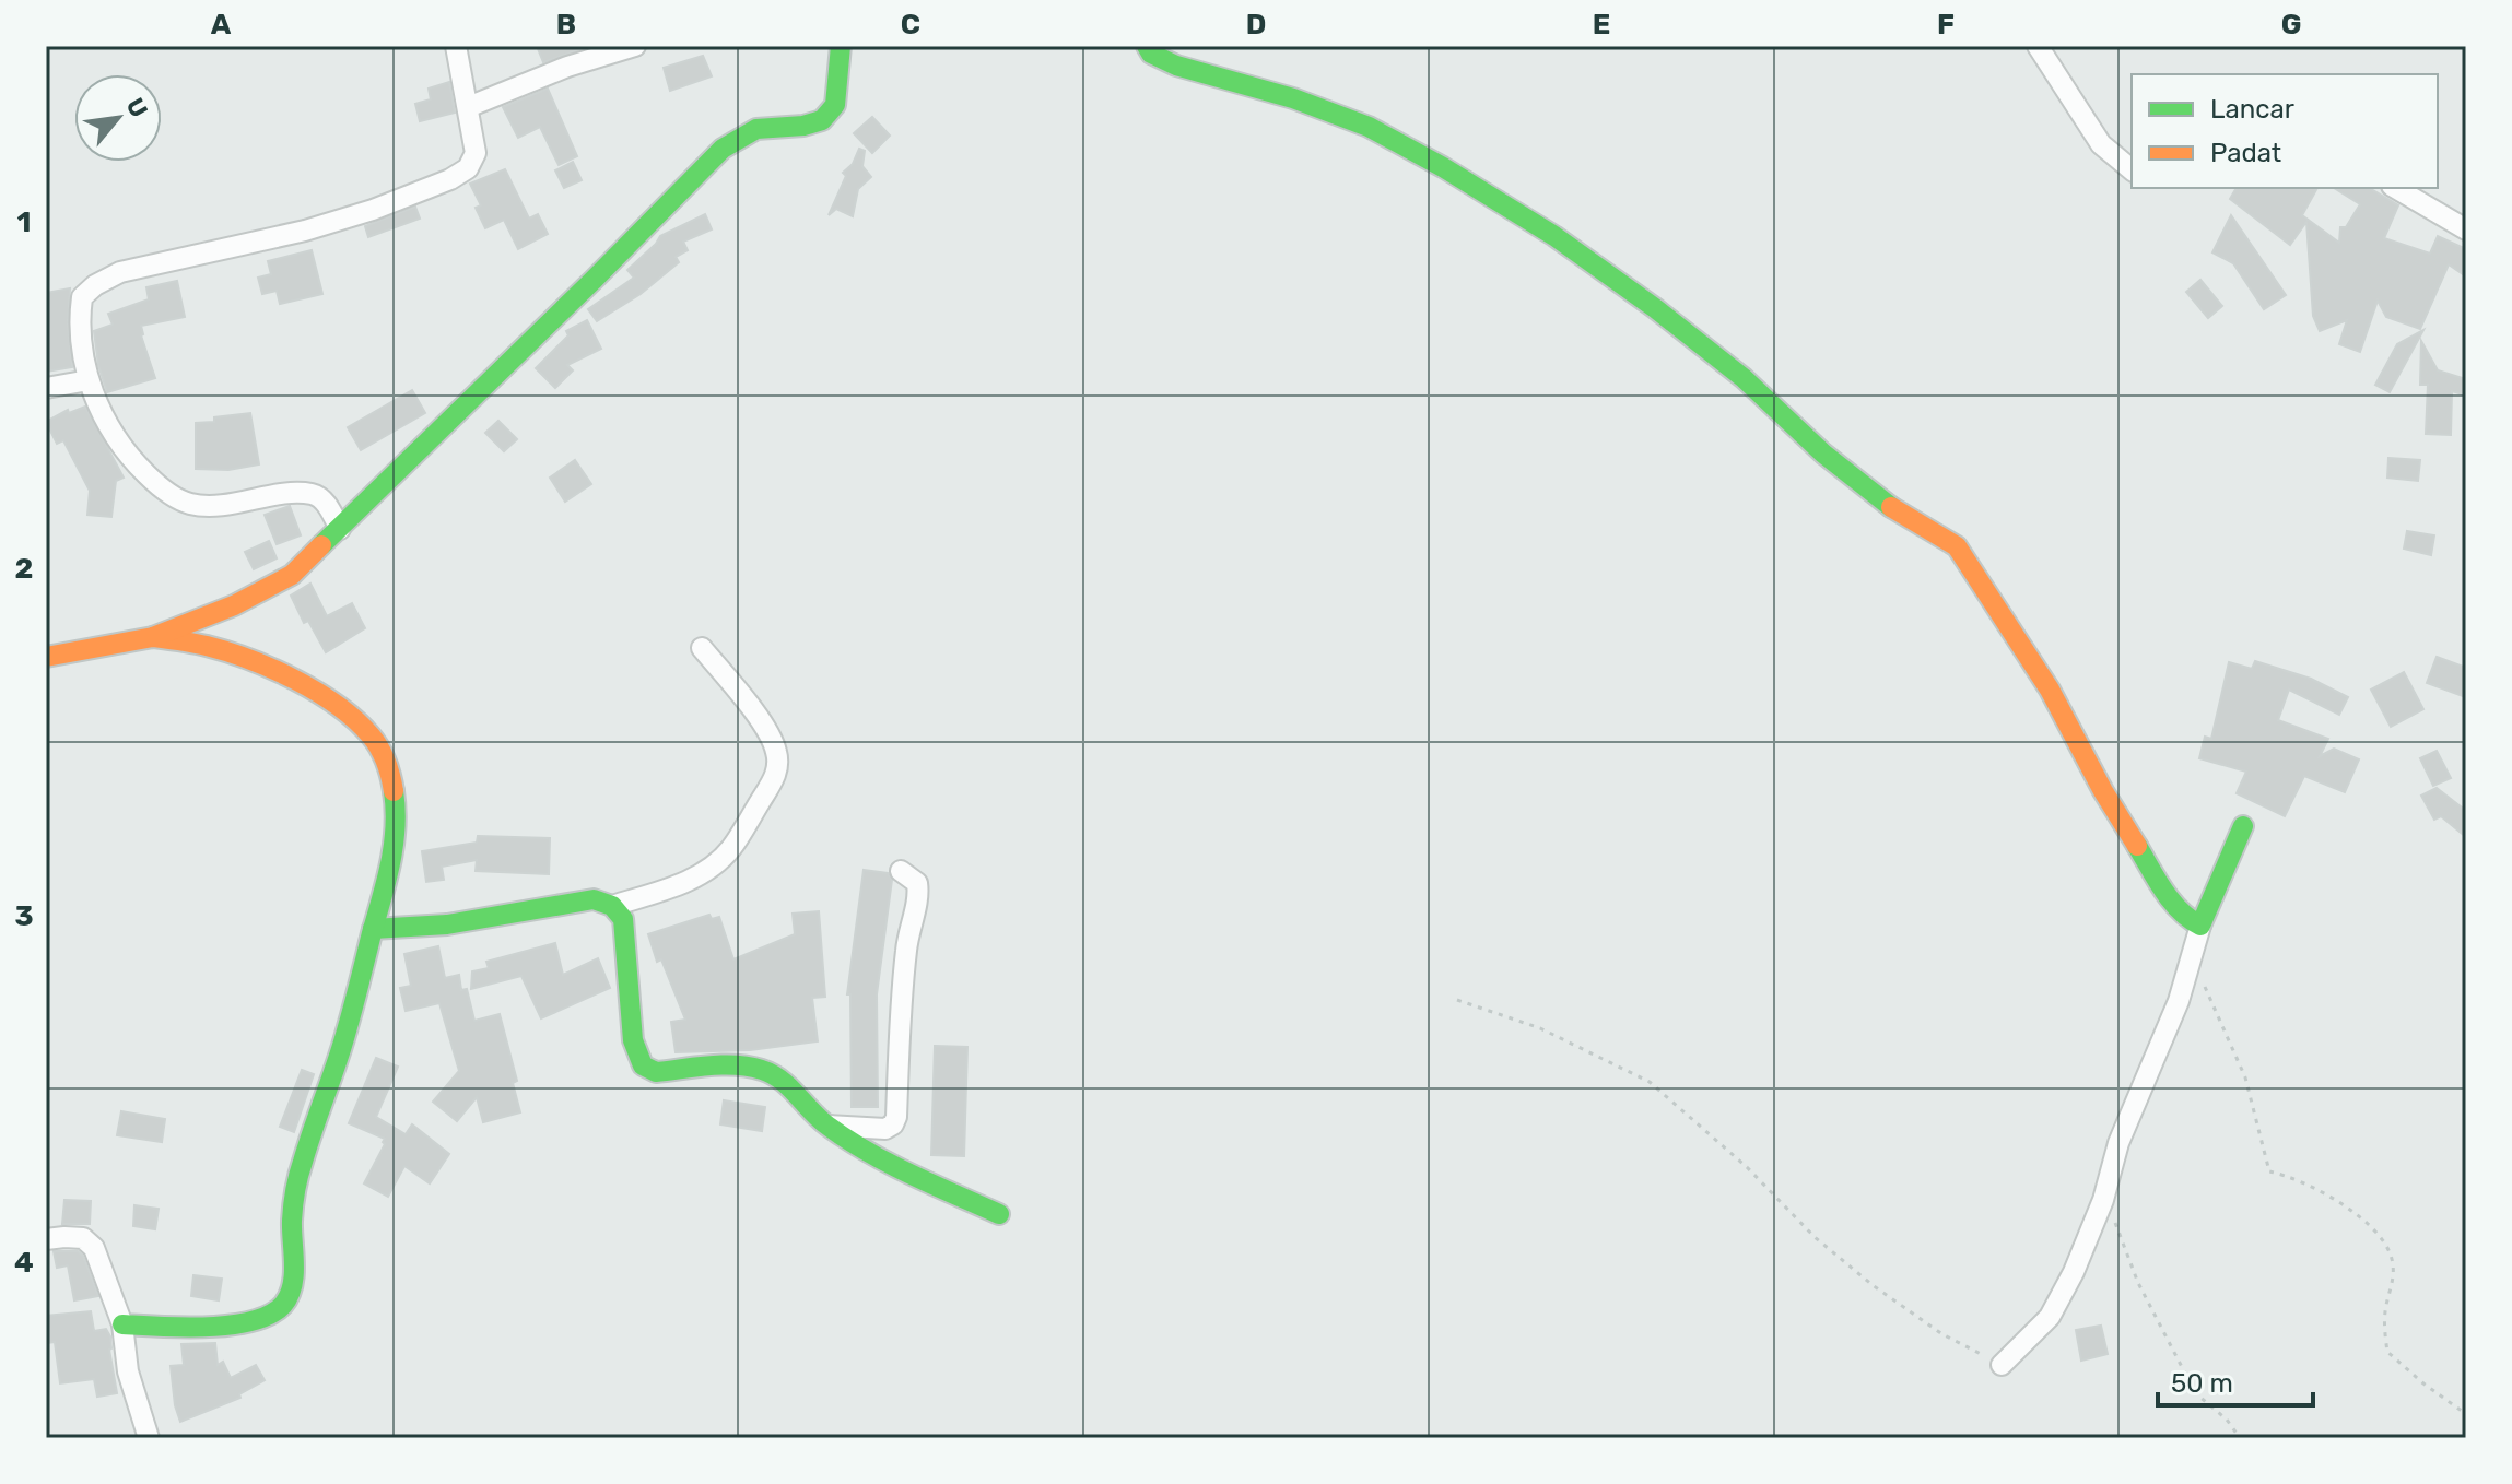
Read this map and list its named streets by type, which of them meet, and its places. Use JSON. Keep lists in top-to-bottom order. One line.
{"legend":["Lancar","Padat"],"scale_bar":"50 m","north":"top right","grid":{"columns":["A","B","C","D","E","F","G"],"rows":["1","2","3","4"]}}
